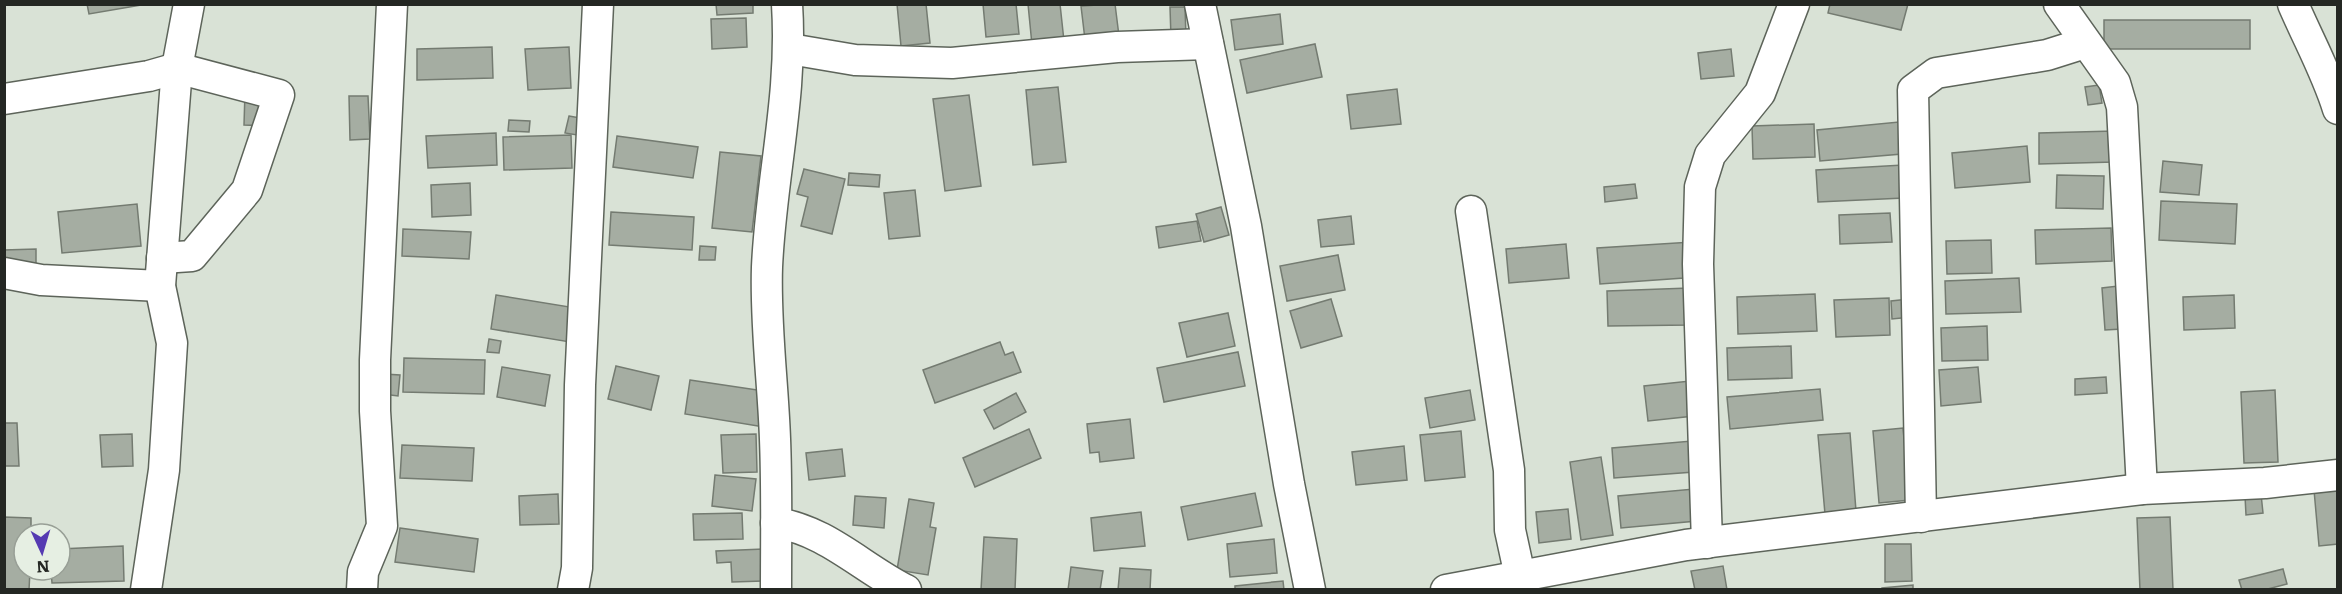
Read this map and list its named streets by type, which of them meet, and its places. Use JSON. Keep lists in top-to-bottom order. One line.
{"north":"bottom"}
